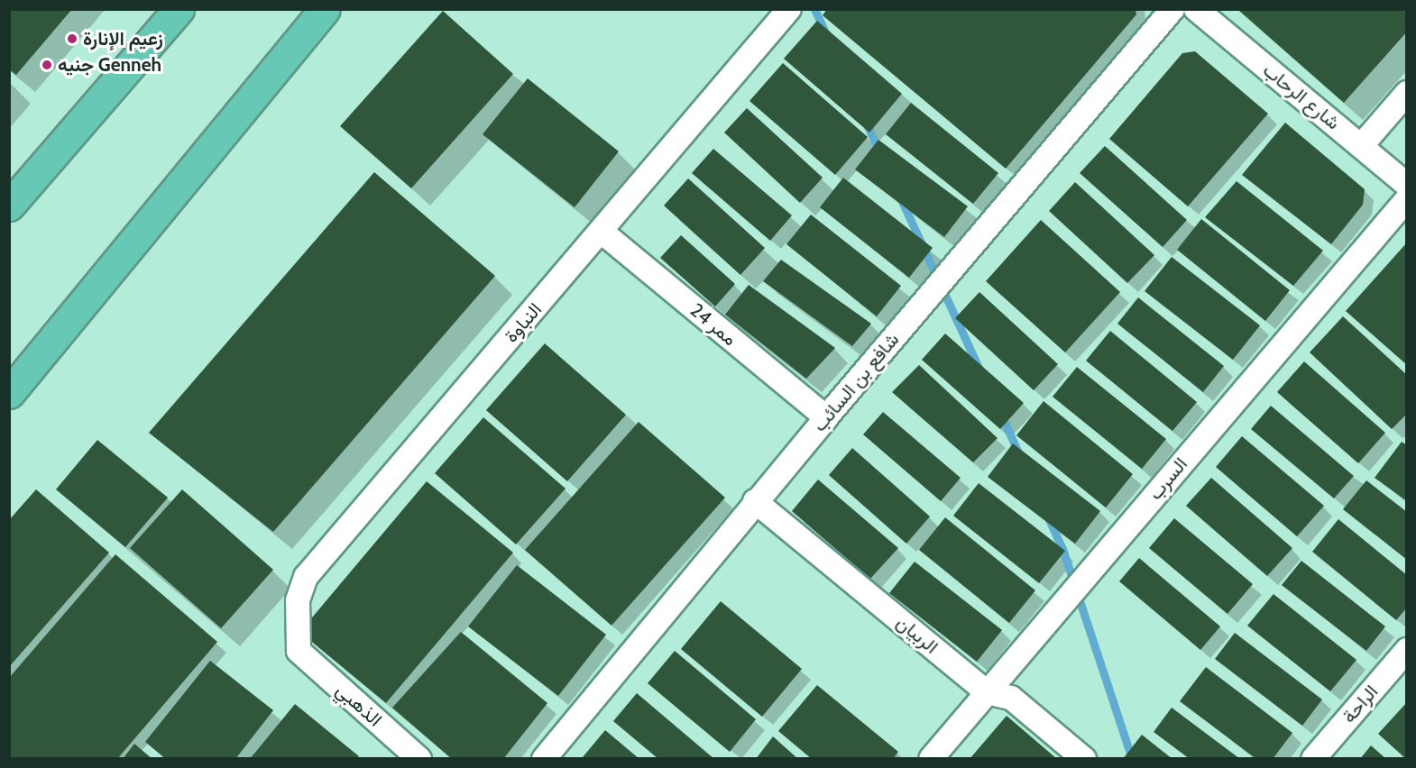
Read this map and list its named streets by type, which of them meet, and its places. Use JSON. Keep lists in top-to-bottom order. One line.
{"streets":{"street":["شارع الرحاب","النباوة","ممر 24","شافع بن السائب","السرب","الربيان","الراحة","الذهبي"]},"crossings":[["النباوة","ممر 24"],["النباوة","الذهبي"],["ممر 24","شافع بن السائب"],["شافع بن السائب","الربيان"],["السرب","الربيان"]],"places":["زعيم الإنارة","جنيه Genneh"]}
